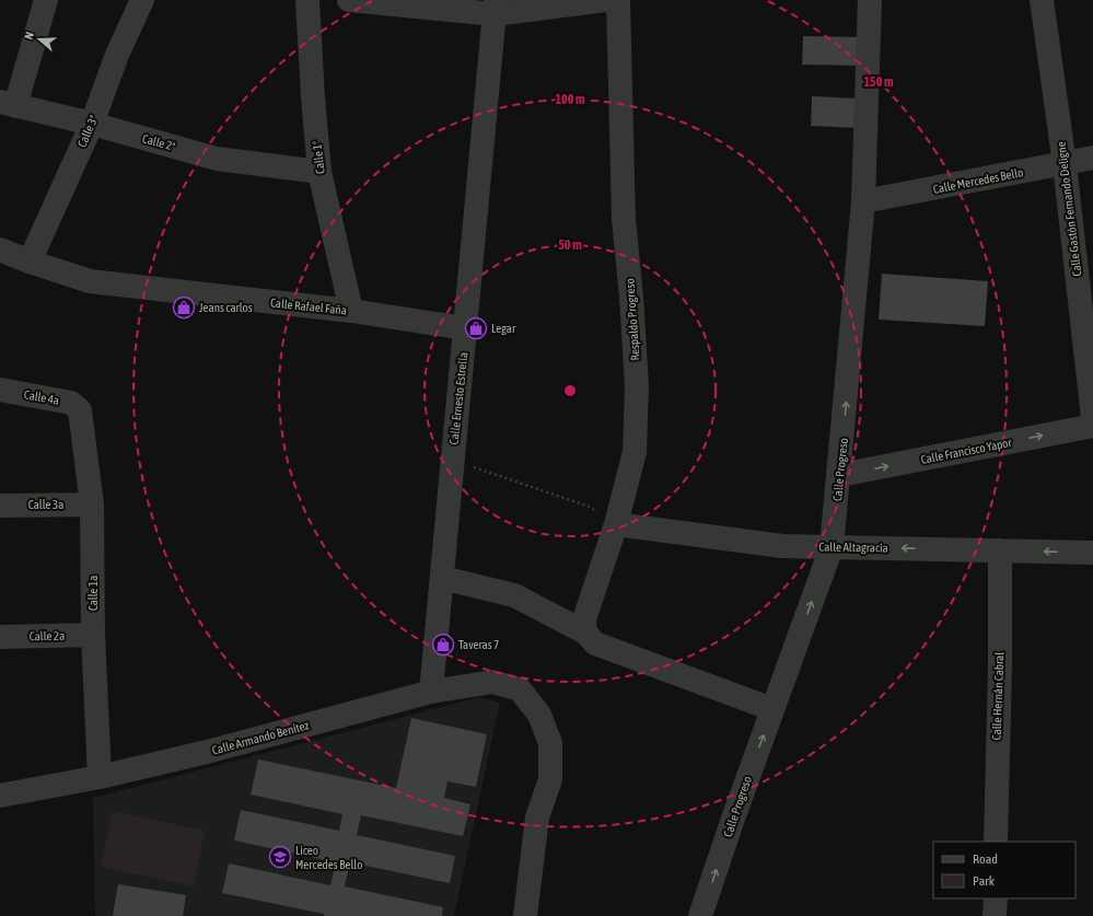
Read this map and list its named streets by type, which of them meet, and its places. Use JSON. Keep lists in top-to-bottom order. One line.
{"streets":{"street":["Calle 3ª","Calle 2ª","Calle 1ª","Calle Mercedes Bello","Calle Gastón Fernando Deligne","Calle Rafael Faña","Respaldo Progreso","Calle 4a","Calle Ernesto Estrella","Calle Francisco Yapor","Calle Progreso","Calle 3a","Calle Altagracia","Calle 1a","Calle 2a","Calle Hernán Cabral","Calle Armando Benítez"]},"crossings":[["Calle 3ª","Calle 2ª"],["Calle 3ª","Calle Rafael Faña"],["Calle 2ª","Calle 1ª"],["Calle 1ª","Calle Rafael Faña"],["Calle Mercedes Bello","Calle Gastón Fernando Deligne"],["Calle Mercedes Bello","Calle Progreso"],["Calle Rafael Faña","Calle Ernesto Estrella"],["Respaldo Progreso","Calle Altagracia"],["Calle 4a","Calle 1a"],["Calle Ernesto Estrella","Calle Armando Benítez"],["Calle Francisco Yapor","Calle Progreso"],["Calle Progreso","Calle Altagracia"],["Calle 3a","Calle 1a"],["Calle Altagracia","Calle Hernán Cabral"],["Calle 1a","Calle 2a"],["Calle 1a","Calle Armando Benítez"]],"one_way":["Calle Francisco Yapor","Calle Progreso","Calle Altagracia"],"places":{"shop":["Jeans carlos","Legar","Taveras 7"],"school or university":["Liceo Mercedes Bello"]},"legend":["Road","Park"],"north":"left","rings":["150 m","100 m","50 m"]}
